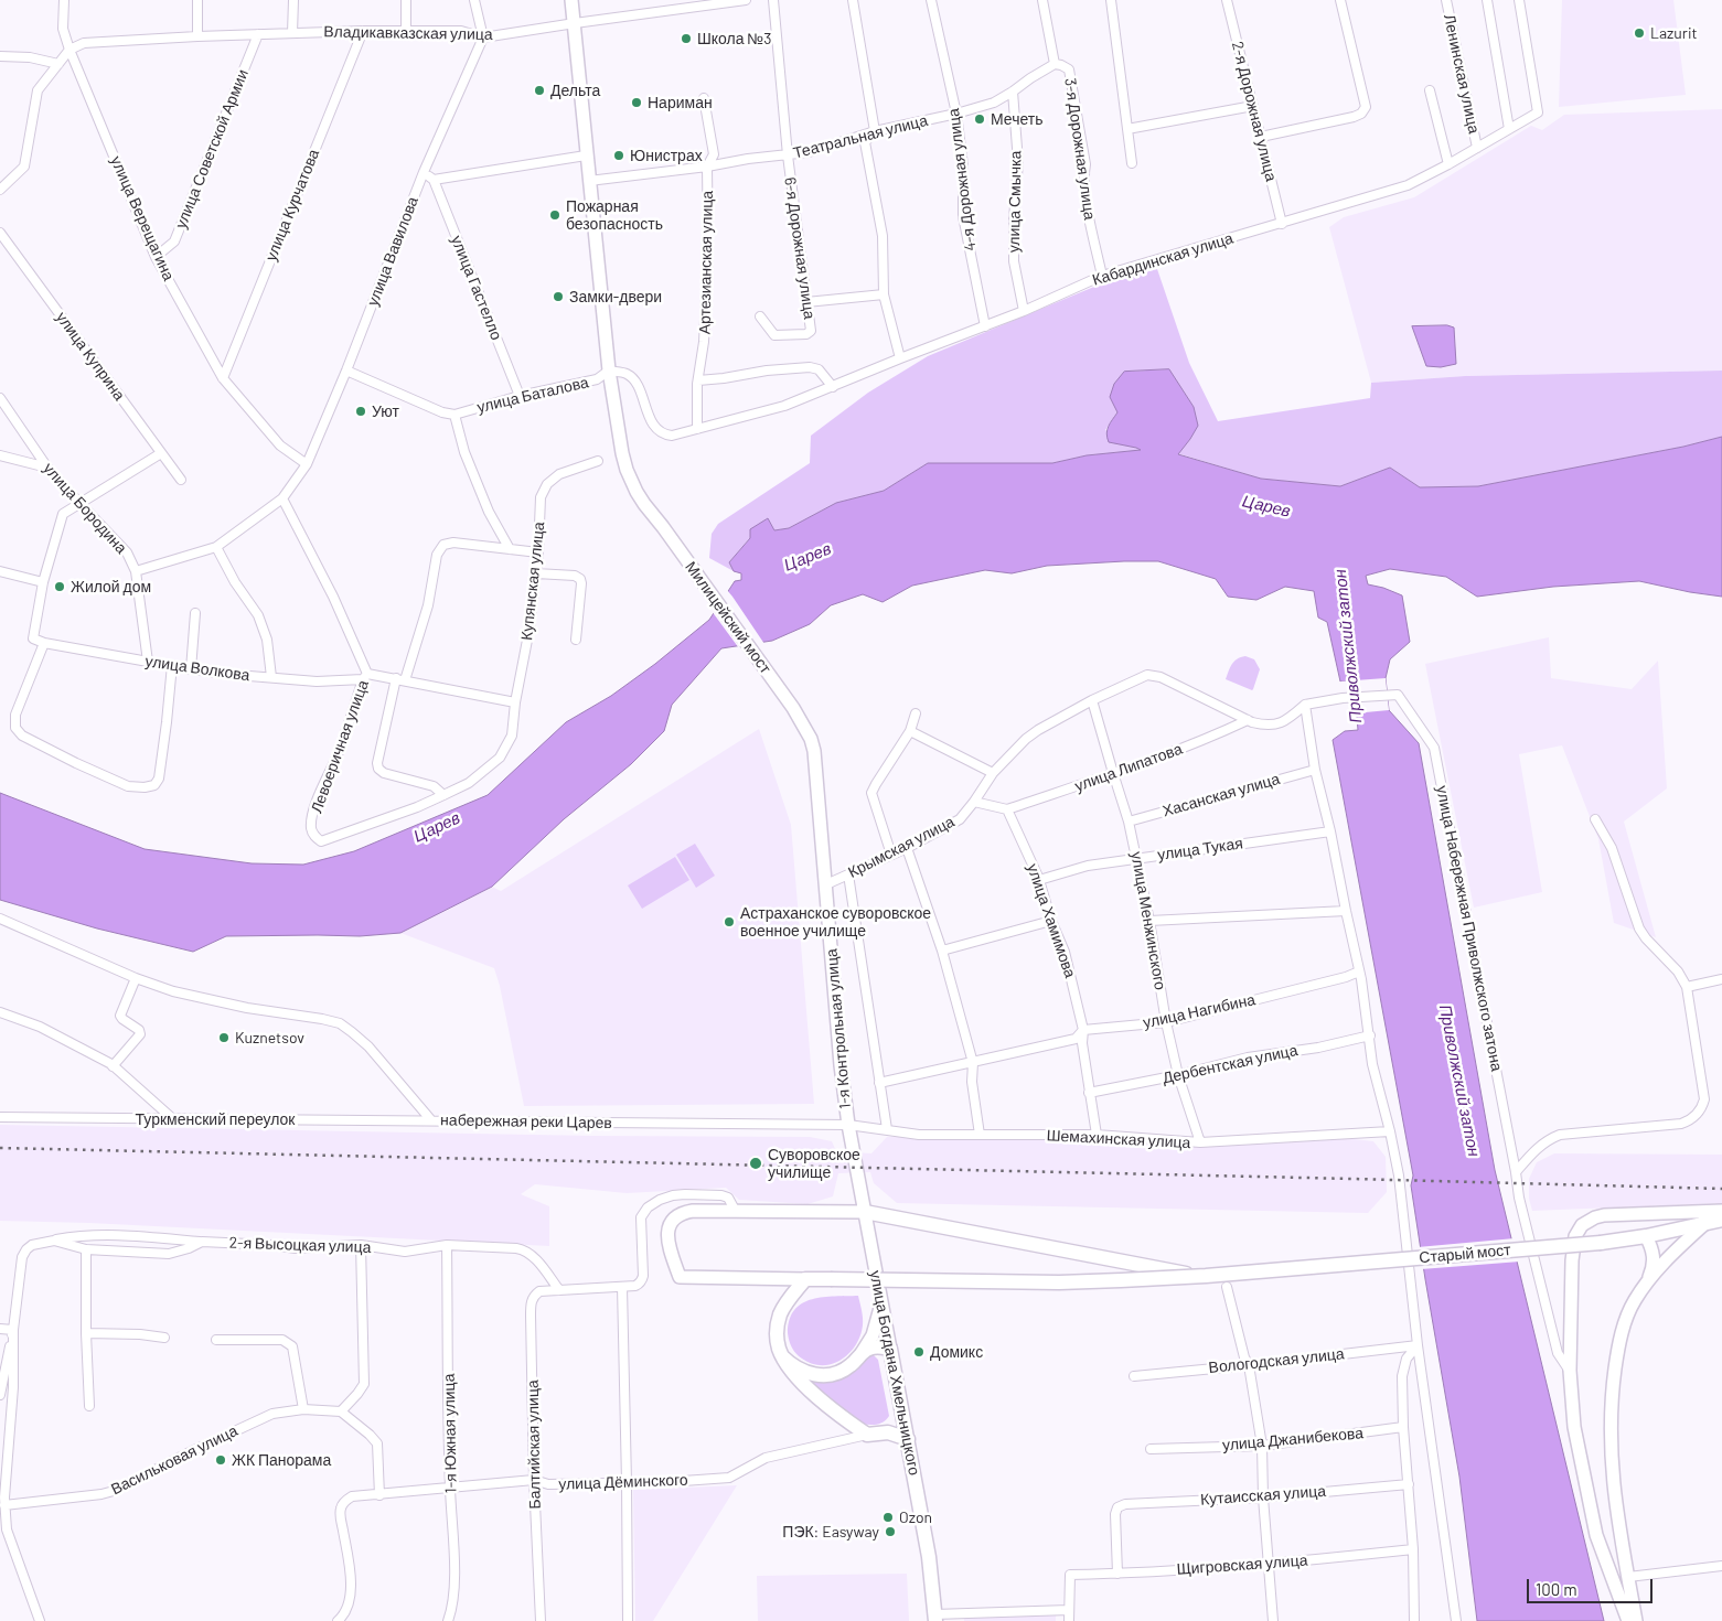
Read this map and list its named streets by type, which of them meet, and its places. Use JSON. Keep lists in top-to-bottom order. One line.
{"streets":{"main road":["Милицейский мост","1-я Контрольная улица","Старый мост","улица Богдана Хмельницкого"],"street":["Владикавказская улица","Ленинская улица","2-я Дорожная улица","Театральная улица","улица Советской Армии","3-я Дорожная улица","4-я Дорожная улица","улица Смычка","улица Курчатова","улица Верещагина","6-я Дорожная улица","улица Вавилова","Кабардинская улица","Артезианская улица","улица Гастелло","улица Куприна","улица Баталова","улица Бородина","Купянская улица","улица Волкова","Левоеричная улица","улица Липатова","Хасанская улица","Крымская улица","улица Тукая","улица Хамимова","улица Менжинского","улица Набережная Приволжского затона","улица Нагибина","Дербентская улица","Туркменский переулок","набережная реки Царев","Шемахинская улица","2-я Высоцкая улица","Вологодская улица","1-я Южная улица","улица Джанибекова","Балтийская улица","Васильковая улица","улица Дёминского","Кутаисская улица","Щигровская улица"]},"crossings":[["Владикавказская улица","улица Советской Армии"],["Владикавказская улица","улица Курчатова"],["Владикавказская улица","улица Верещагина"],["Владикавказская улица","улица Вавилова"],["Владикавказская улица","Милицейский мост"],["Ленинская улица","Кабардинская улица"],["2-я Дорожная улица","Кабардинская улица"],["Театральная улица","3-я Дорожная улица"],["Театральная улица","4-я Дорожная улица"],["Театральная улица","улица Смычка"],["Театральная улица","6-я Дорожная улица"],["Театральная улица","Артезианская улица"],["Театральная улица","Милицейский мост"],["улица Советской Армии","улица Верещагина"],["3-я Дорожная улица","Кабардинская улица"],["4-я Дорожная улица","Кабардинская улица"],["улица Смычка","Кабардинская улица"],["улица Курчатова","улица Верещагина"],["улица Верещагина","улица Вавилова"],["улица Вавилова","улица Бородина"],["улица Вавилова","Левоеричная улица"],["Кабардинская улица","улица Баталова"],["Артезианская улица","улица Баталова"],["улица Гастелло","улица Баталова"],["улица Баталова","Милицейский мост"],["улица Бородина","улица Волкова"],["Купянская улица","улица Волкова"],["Купянская улица","Левоеричная улица"],["Милицейский мост","1-я Контрольная улица"],["улица Волкова","Левоеричная улица"],["улица Липатова","Крымская улица"],["улица Липатова","улица Хамимова"],["улица Липатова","улица Менжинского"],["Хасанская улица","улица Менжинского"],["Крымская улица","улица Менжинского"],["Крымская улица","улица Набережная Приволжского затона"],["Крымская улица","1-я Контрольная улица"],["улица Тукая","улица Хамимова"],["улица Тукая","улица Менжинского"],["улица Хамимова","улица Нагибина"],["улица Хамимова","Дербентская улица"],["улица Хамимова","Шемахинская улица"],["улица Менжинского","улица Нагибина"],["улица Менжинского","Дербентская улица"],["улица Менжинского","Шемахинская улица"],["1-я Контрольная улица","набережная реки Царев"],["1-я Контрольная улица","Шемахинская улица"],["1-я Контрольная улица","улица Богдана Хмельницкого"],["Туркменский переулок","набережная реки Царев"],["набережная реки Царев","Шемахинская улица"],["набережная реки Царев","улица Богдана Хмельницкого"],["Шемахинская улица","улица Богдана Хмельницкого"],["2-я Высоцкая улица","1-я Южная улица"],["2-я Высоцкая улица","Балтийская улица"],["1-я Южная улица","улица Дёминского"],["Балтийская улица","улица Дёминского"],["Кутаисская улица","Щигровская улица"]],"water":["Царев","Приволжский затон"],"places":["Lazurit","Школа №3","Дельта","Нариман","Мечеть","Юнистрах","Пожарная безопасность","Замки-двери","Уют","Жилой дом","Астраханское суворовское военное училище","Kuznetsov","Суворовское училище","Домикс","ЖК Панорама","Ozon","ПЭК: Easyway"],"scale_bar":"100 m"}
